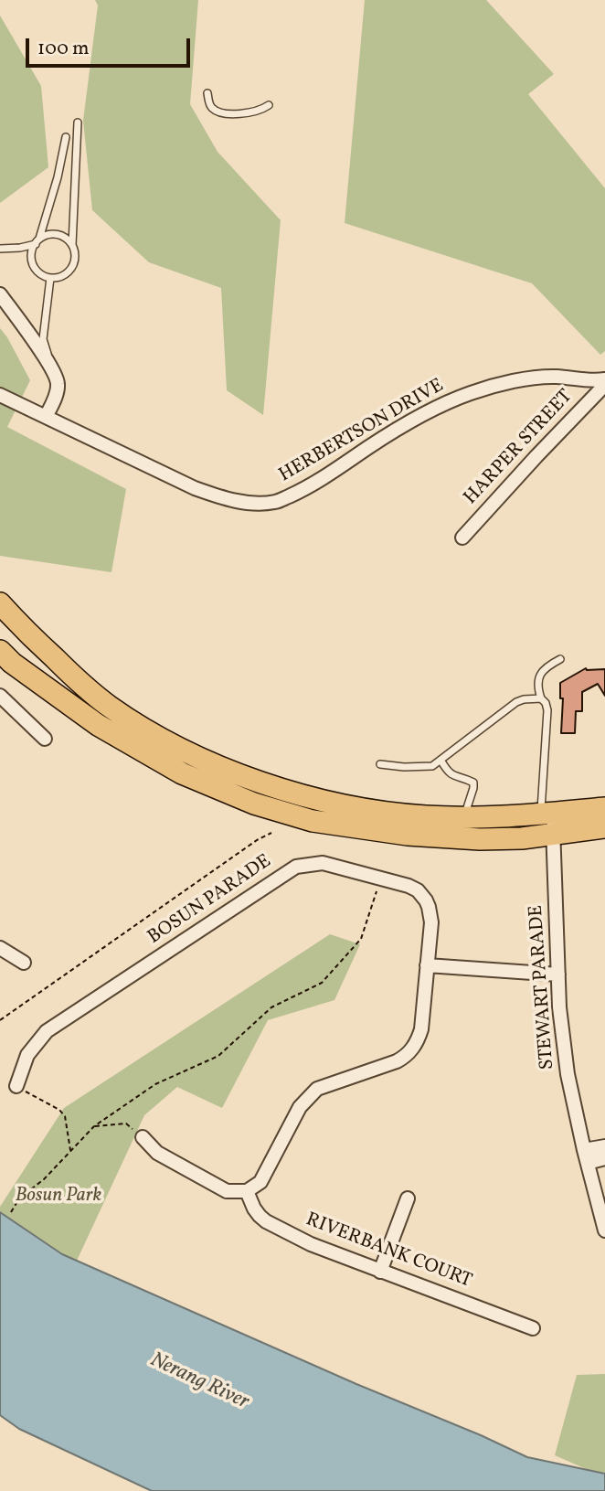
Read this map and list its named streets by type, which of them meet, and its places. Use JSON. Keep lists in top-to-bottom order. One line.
{"streets":{"street":["HERBERTSON DRIVE","HARPER STREET","BOSUN PARADE","STEWART PARADE","RIVERBANK COURT"]},"crossings":[["BOSUN PARADE","RIVERBANK COURT"]],"water":["Nerang River"],"parks":["Bosun Park"],"scale_bar":"100 m"}
